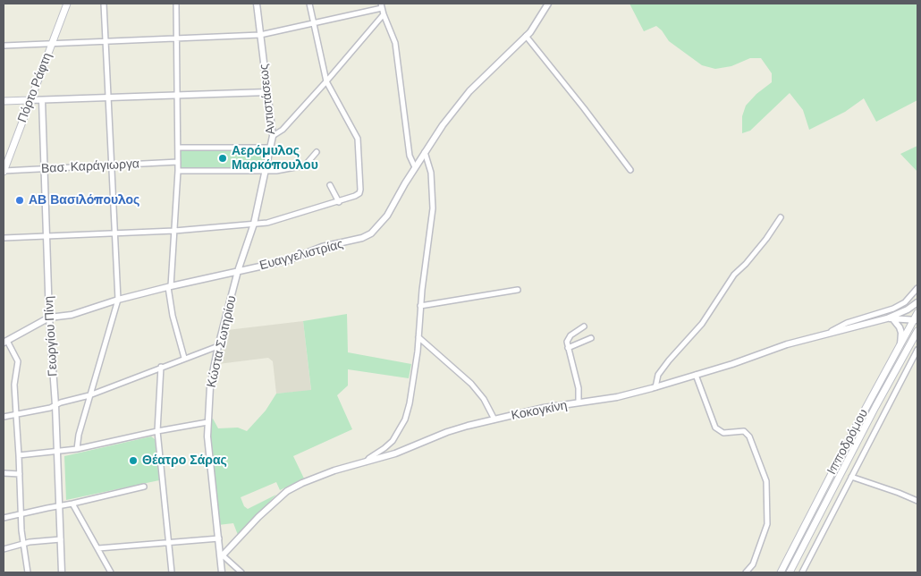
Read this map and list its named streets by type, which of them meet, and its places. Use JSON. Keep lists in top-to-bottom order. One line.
{"streets":{"main road":["Πόρτο Ράφτη","Ιπποδρόμου"],"street":["Αντιστάσεως","Βασ. Καράγιωργα","Ευαγγελιστρίας","Γεωργίου Πίνη","Κώστα Σωτηρίου","Κοκογκίνη"]},"crossings":[["Πόρτο Ράφτη","Βασ. Καράγιωργα"],["Αντιστάσεως","Ευαγγελιστρίας"],["Αντιστάσεως","Κώστα Σωτηρίου"],["Βασ. Καράγιωργα","Γεωργίου Πίνη"],["Ευαγγελιστρίας","Γεωργίου Πίνη"],["Ευαγγελιστρίας","Κώστα Σωτηρίου"],["Κώστα Σωτηρίου","Κοκογκίνη"]],"places":["Αερόμυλος Μαρκόπουλου","ΑΒ Βασιλόπουλος","Θέατρο Σάρας"]}
